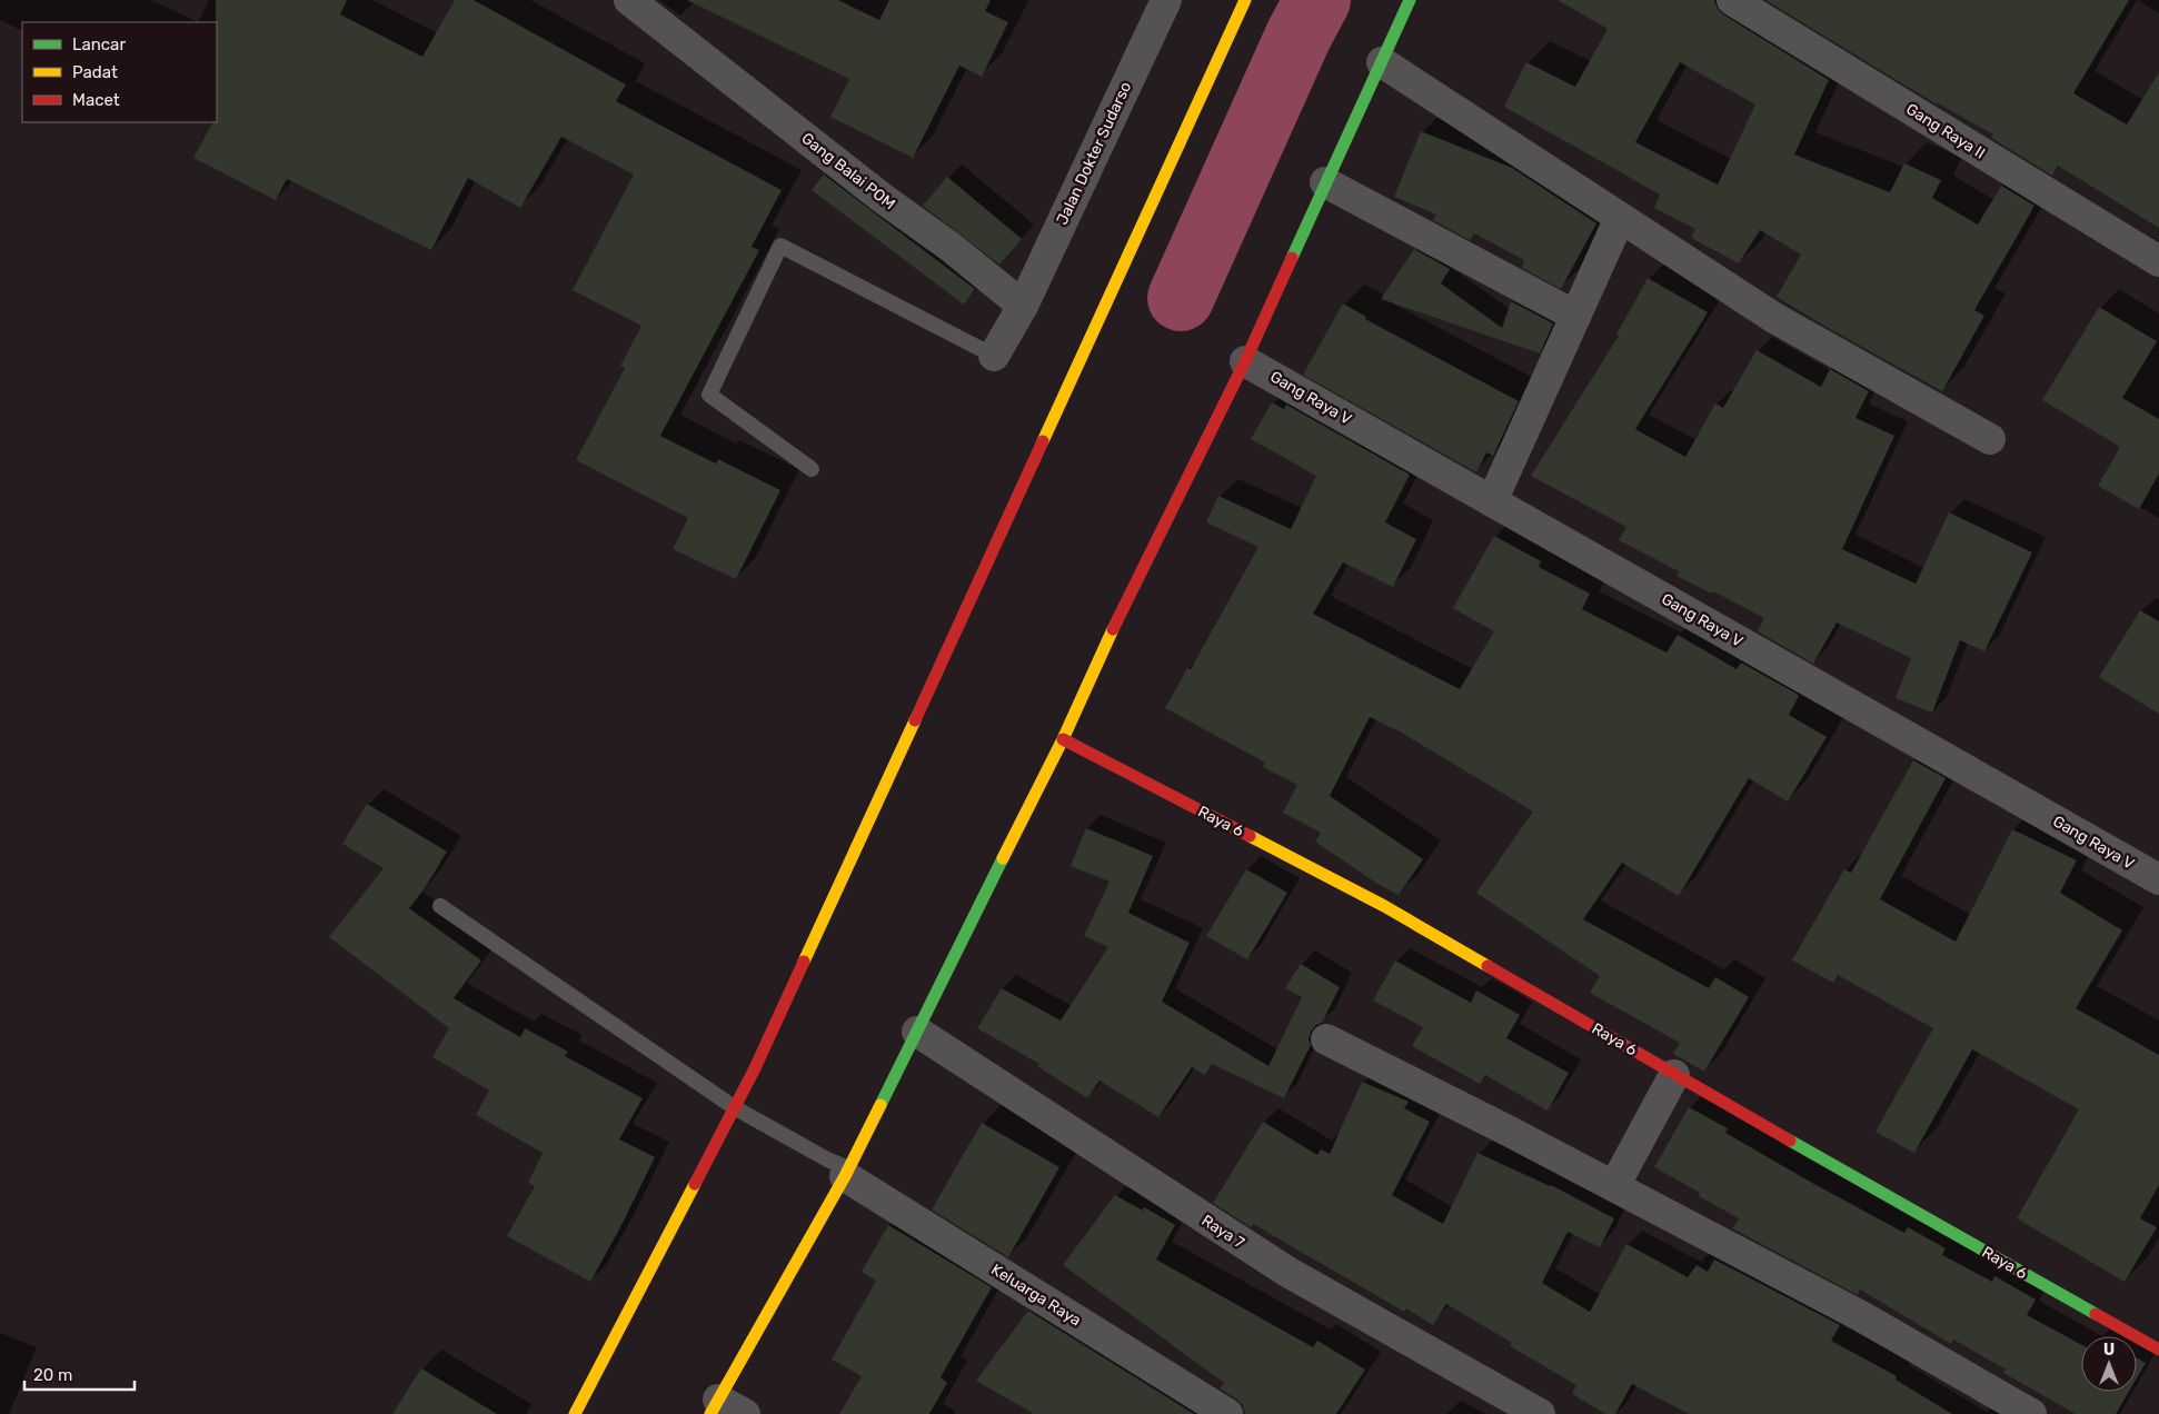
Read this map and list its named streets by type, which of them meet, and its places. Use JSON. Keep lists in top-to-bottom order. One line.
{"streets":{"street":["Gang Raya II","Jalan Dokter Sudarso","Gang Balai POM","Gang Raya V","Raya 6","Raya 7","Keluarga Raya"]},"crossings":[["Jalan Dokter Sudarso","Gang Balai POM"]],"legend":["Lancar","Padat","Macet"],"scale_bar":"20 m","north":"top"}
